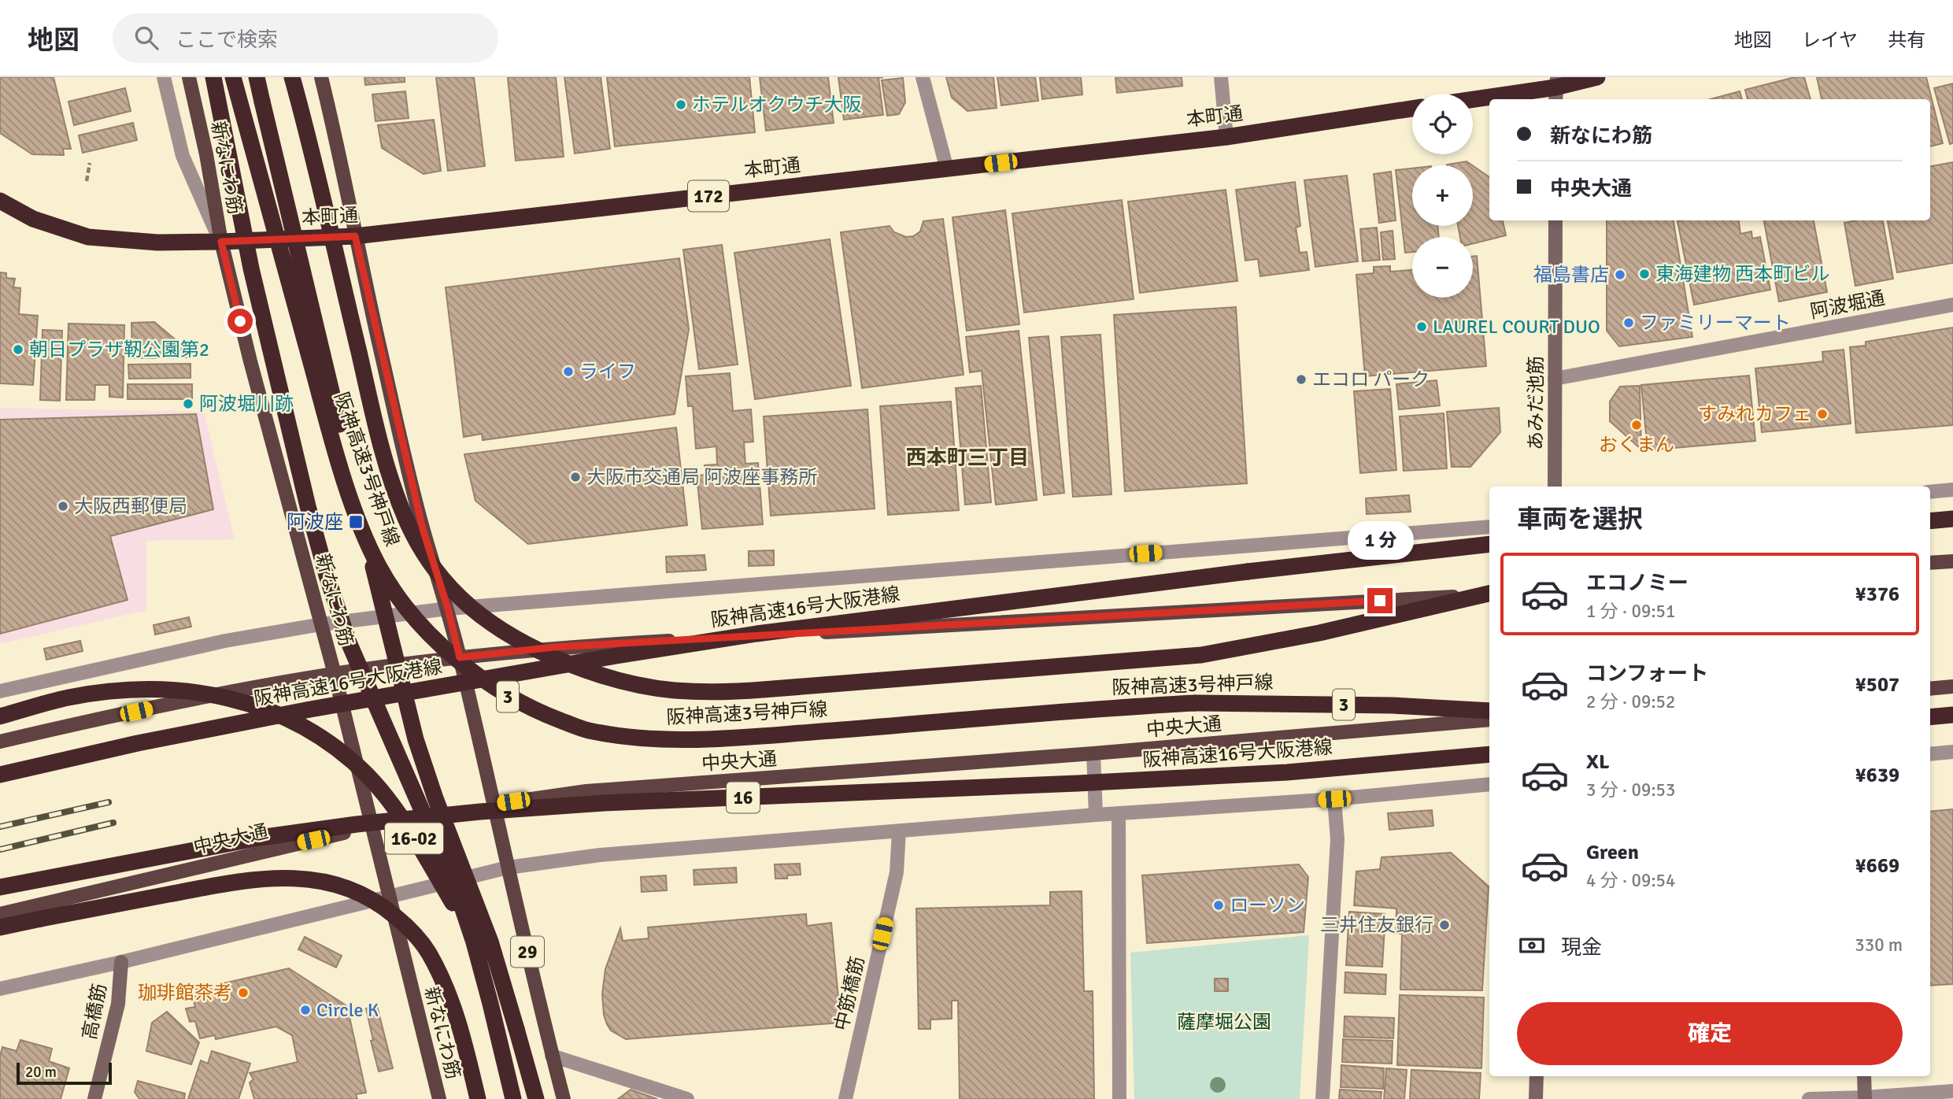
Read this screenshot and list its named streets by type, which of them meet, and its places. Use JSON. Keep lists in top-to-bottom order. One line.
{"streets":{"highway":["本町通","172","阪神高速3号神戸線","阪神高速16号大阪港線","3","16","16-02"],"main road":["新なにわ筋","中央大通","29"],"street":["阿波堀通","あみだ池筋","中筋橋筋","高橋筋"]},"crossings":[["本町通","新なにわ筋"],["本町通","29"],["新なにわ筋","中央大通"],["阿波堀通","あみだ池筋"],["中央大通","29"]],"districts":["西本町三丁目"],"parks":["薩摩堀公園"],"places":{"other":["ホテルオクウチ大阪","東海建物 西本町ビル","福島書店","ファミリーマート","LAUREL COURT DUO","朝日プラザ靭公園第2","ライフ","エコロ パーク","阿波堀川跡","すみれカフェ","おくまん","大阪市交通局 阿波座事務所","大阪西郵便局","ローソン","三井住友銀行","珈琲館茶考","Circle K"],"transit":["阿波座"]},"scale_bar":"20 m","page":{"header":"地図","search":"ここで検索","nav":["地図","レイヤ","共有"],"map_buttons":["+","−"],"banner":["新なにわ筋","中央大通"],"heading":"車両を選択","bubble":"1 分","list":[{"name":"エコノミー","note":"1 分 · 09:51","value":"¥376"},{"name":"コンフォート","note":"2 分 · 09:52","value":"¥507"},{"name":"XL","note":"3 分 · 09:53","value":"¥639"},{"name":"Green","note":"4 分 · 09:54","value":"¥669"}],"pay":["現金","330 m"],"buttons":"確定","scale":"20 m"}}
